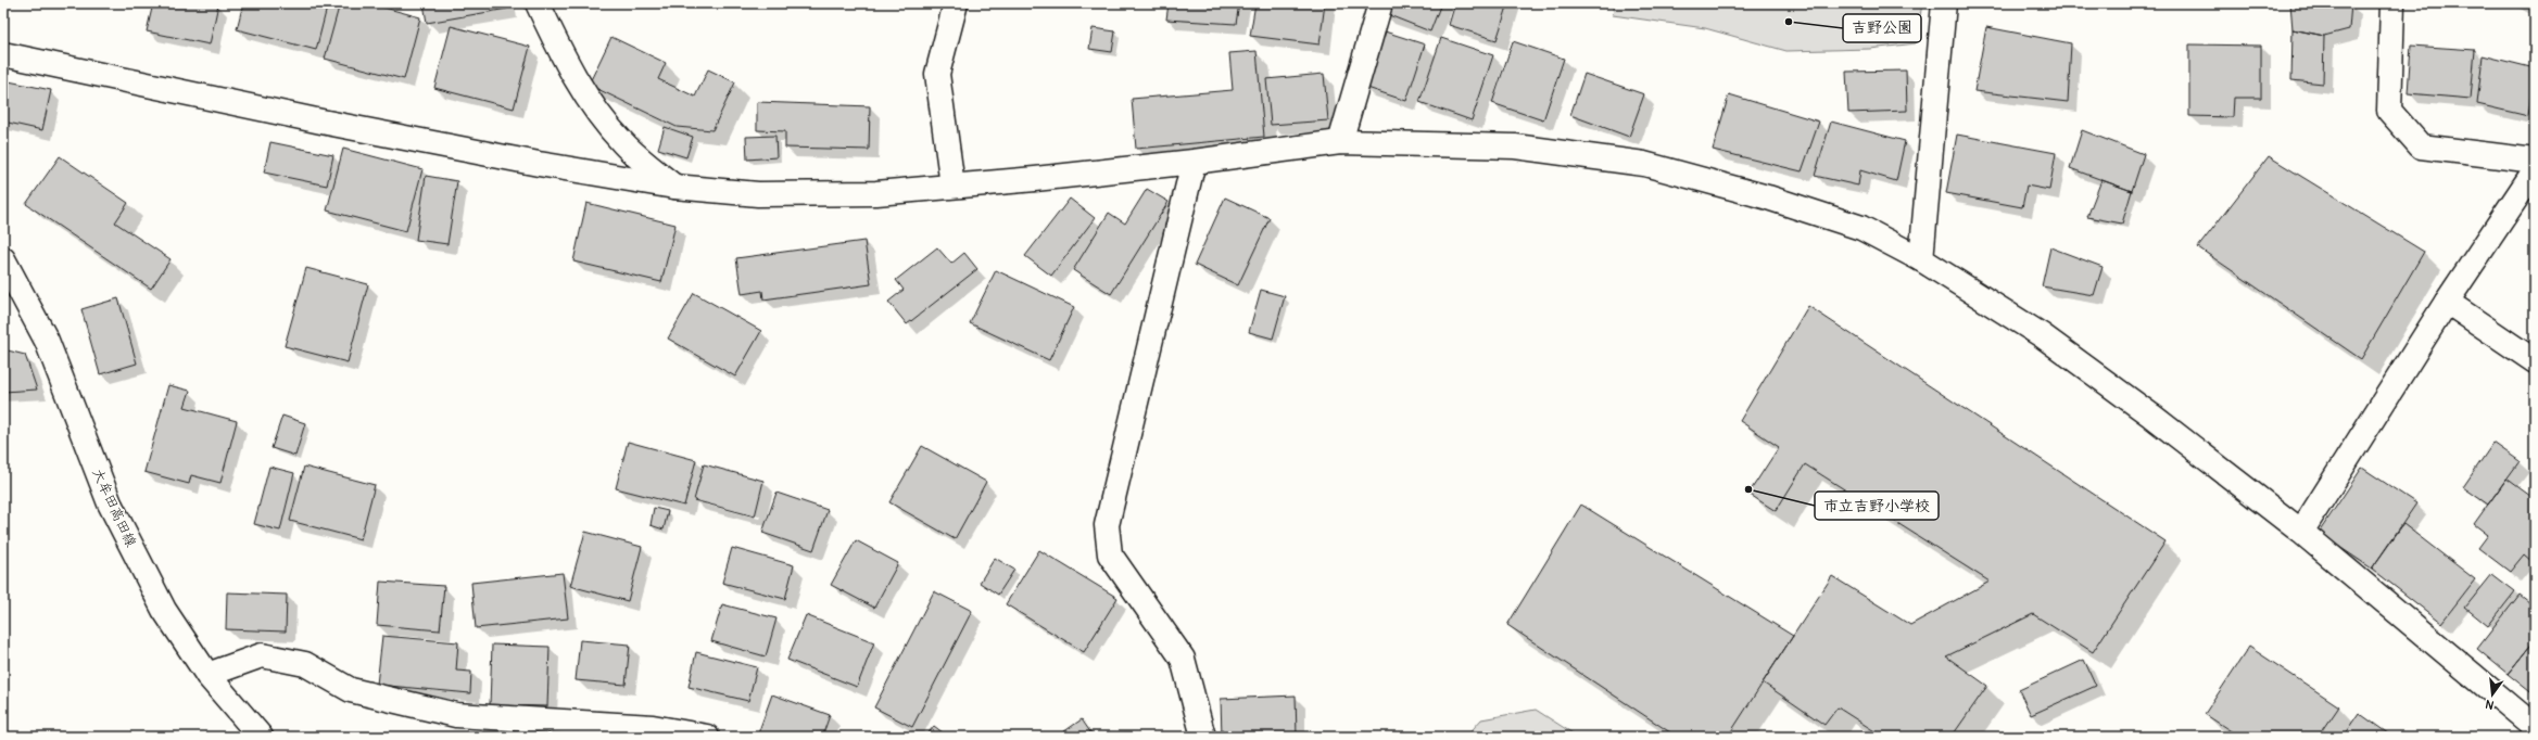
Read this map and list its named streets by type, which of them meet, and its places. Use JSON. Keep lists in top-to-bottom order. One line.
{"streets":{"street":["大牟田高田線"]},"places":["吉野公園","市立吉野小学校"],"north":"bottom"}
